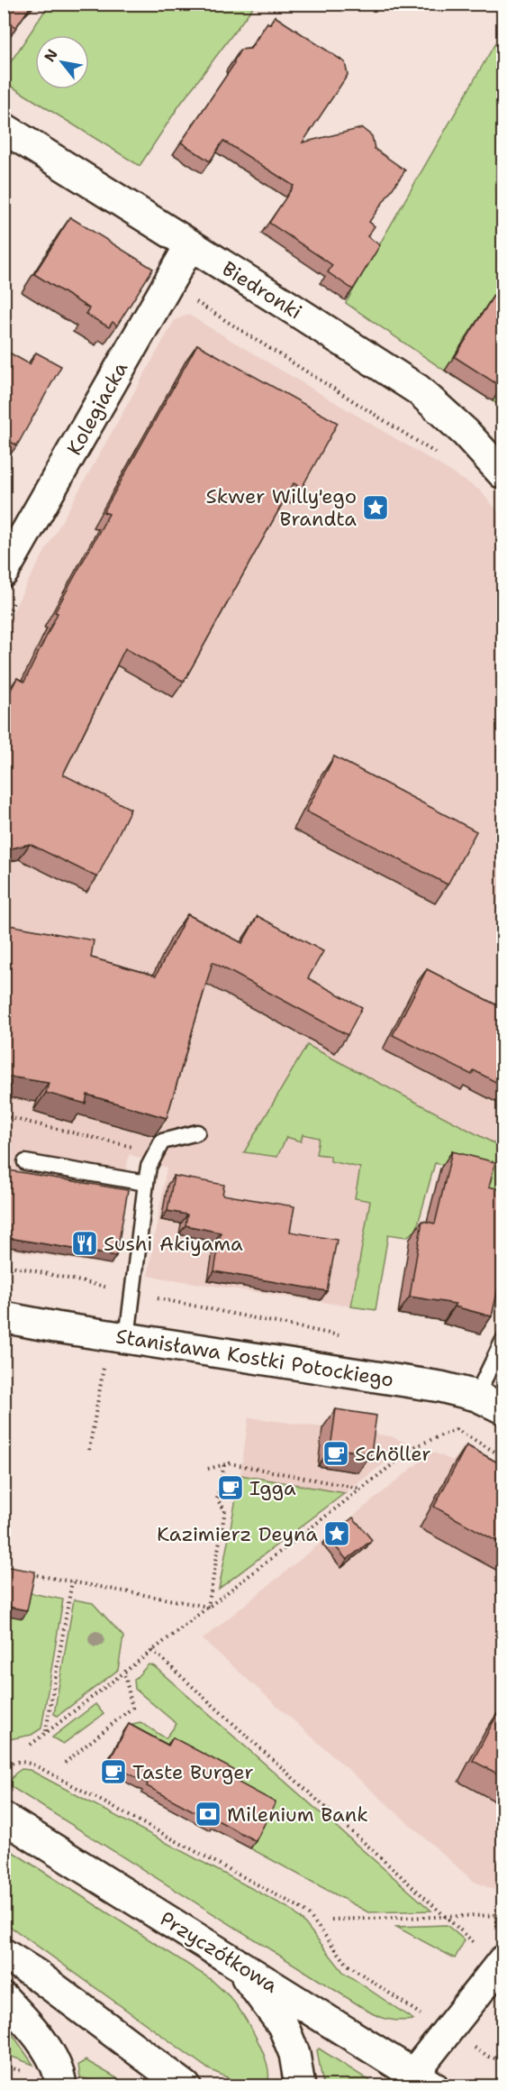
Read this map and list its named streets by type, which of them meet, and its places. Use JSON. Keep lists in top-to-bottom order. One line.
{"streets":{"street":["Biedronki","Kolegiacka","Stanisława Kostki Potockiego","Przyczółkowa"]},"crossings":[["Biedronki","Kolegiacka"]],"places":{"place":["Skwer Willy'ego Brandta","Kazimierz Deyna"],"restaurant":["Sushi Akiyama"],"cafe":["Schöller","Igga","Taste Burger"],"bank":["Milenium Bank"]},"north":"top left"}
